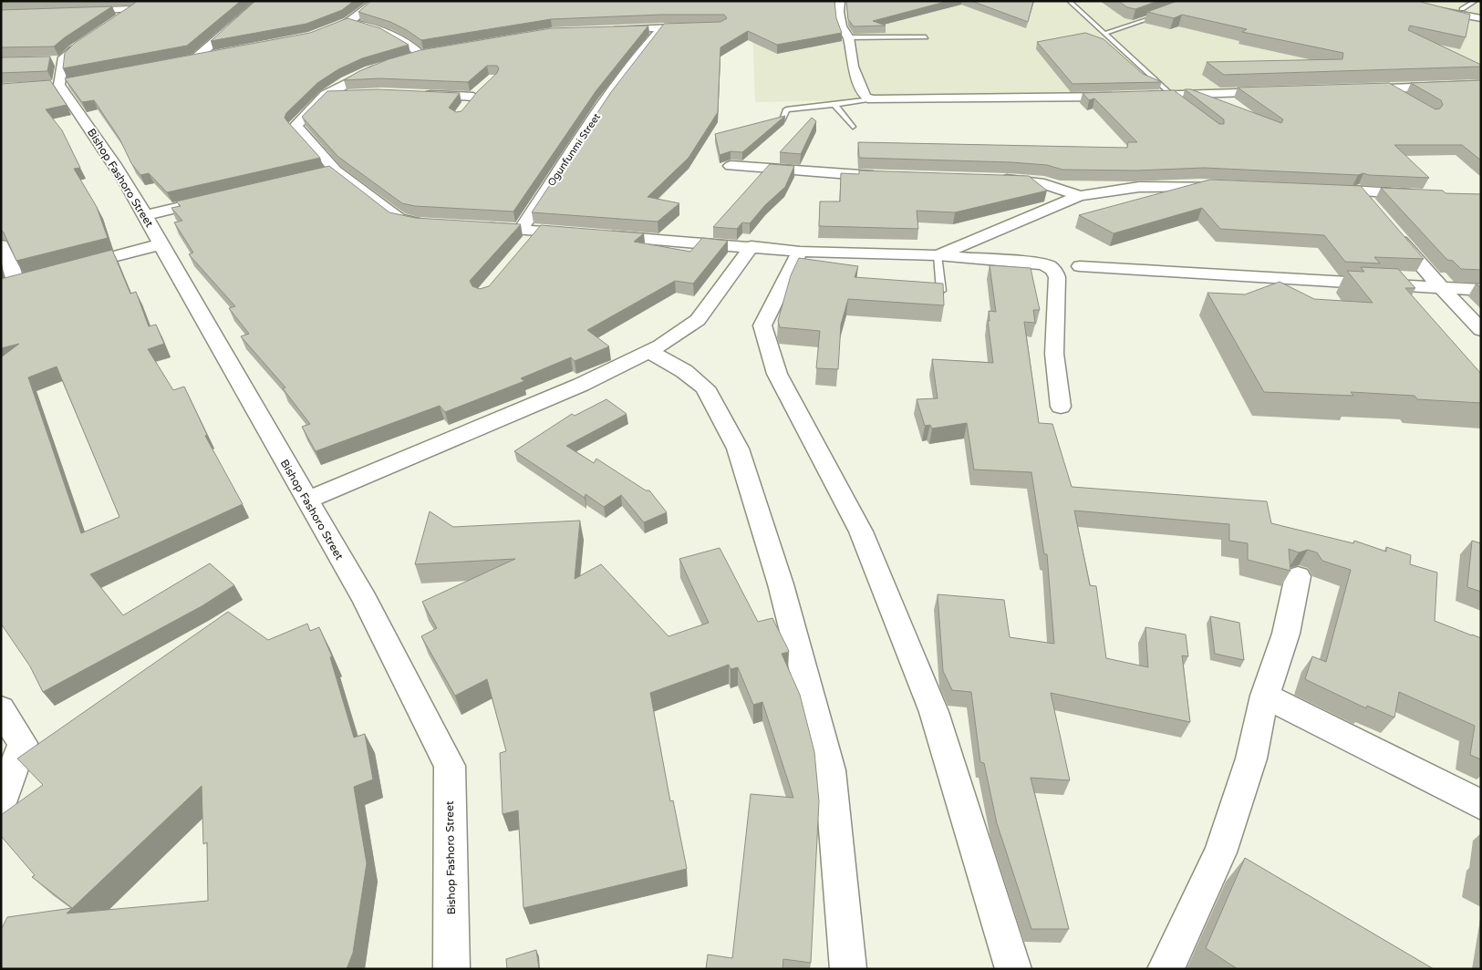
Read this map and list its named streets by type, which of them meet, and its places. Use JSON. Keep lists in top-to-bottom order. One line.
{"streets":{"street":["Ogunfunmi Street","Bishop Fashoro Street"]}}
